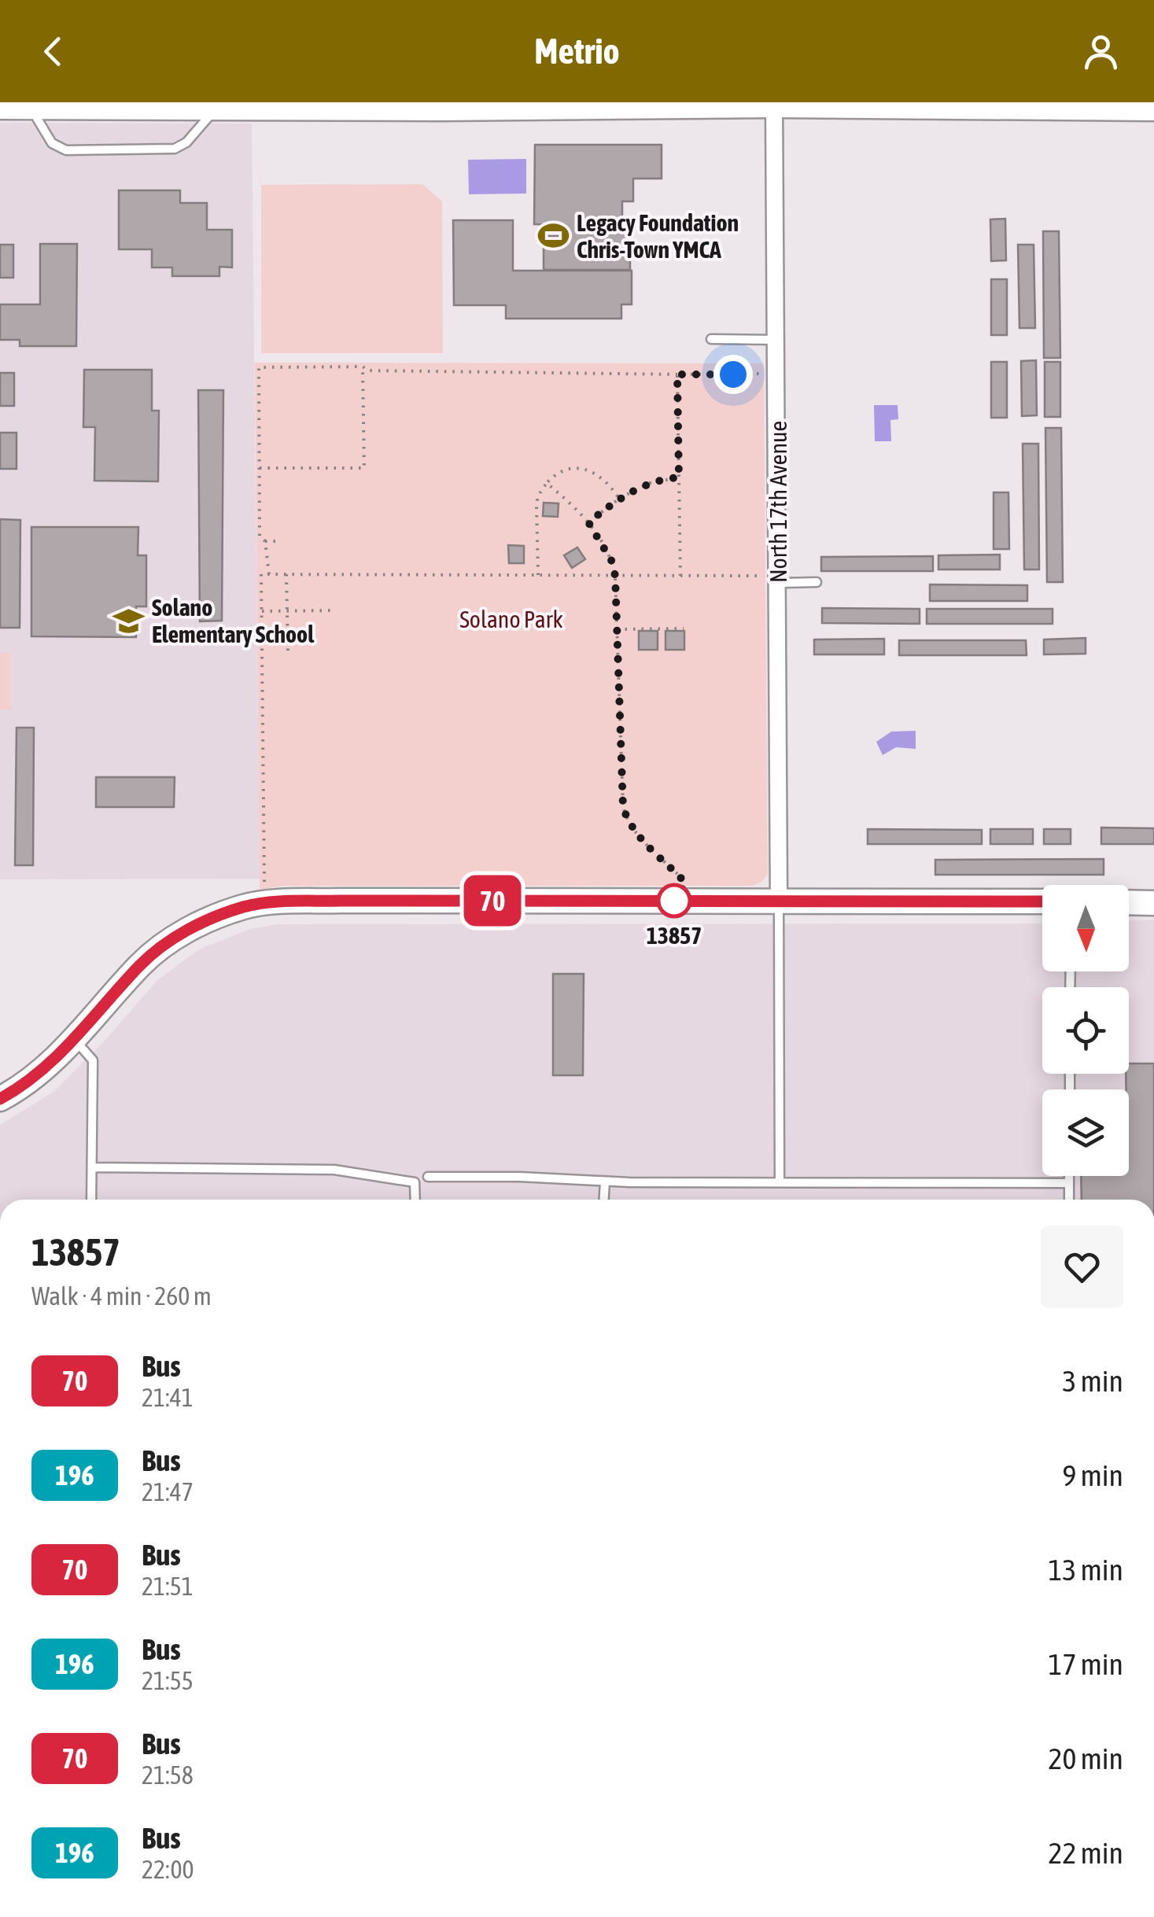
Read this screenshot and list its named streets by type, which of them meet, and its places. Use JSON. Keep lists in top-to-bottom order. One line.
{"streets":{"street":["North 17th Avenue"]},"parks":["Solano Park"],"places":{"sports":["Legacy Foundation Chris-Town YMCA"],"school or university":["Solano Elementary School"],"other":["13857"]},"lines":["bus line 70"],"north":"bottom","page":{"header":"Metrio","on_map":"70","heading":["13857","Walk · 4 min · 260 m"],"list":[{"mark":"70","name":"Bus","note":"21:41","value":"3 min"},{"mark":"196","name":"Bus","note":"21:47","value":"9 min"},{"mark":"70","name":"Bus","note":"21:51","value":"13 min"},{"mark":"196","name":"Bus","note":"21:55","value":"17 min"},{"mark":"70","name":"Bus","note":"21:58","value":"20 min"},{"mark":"196","name":"Bus","note":"22:00","value":"22 min"}]}}
